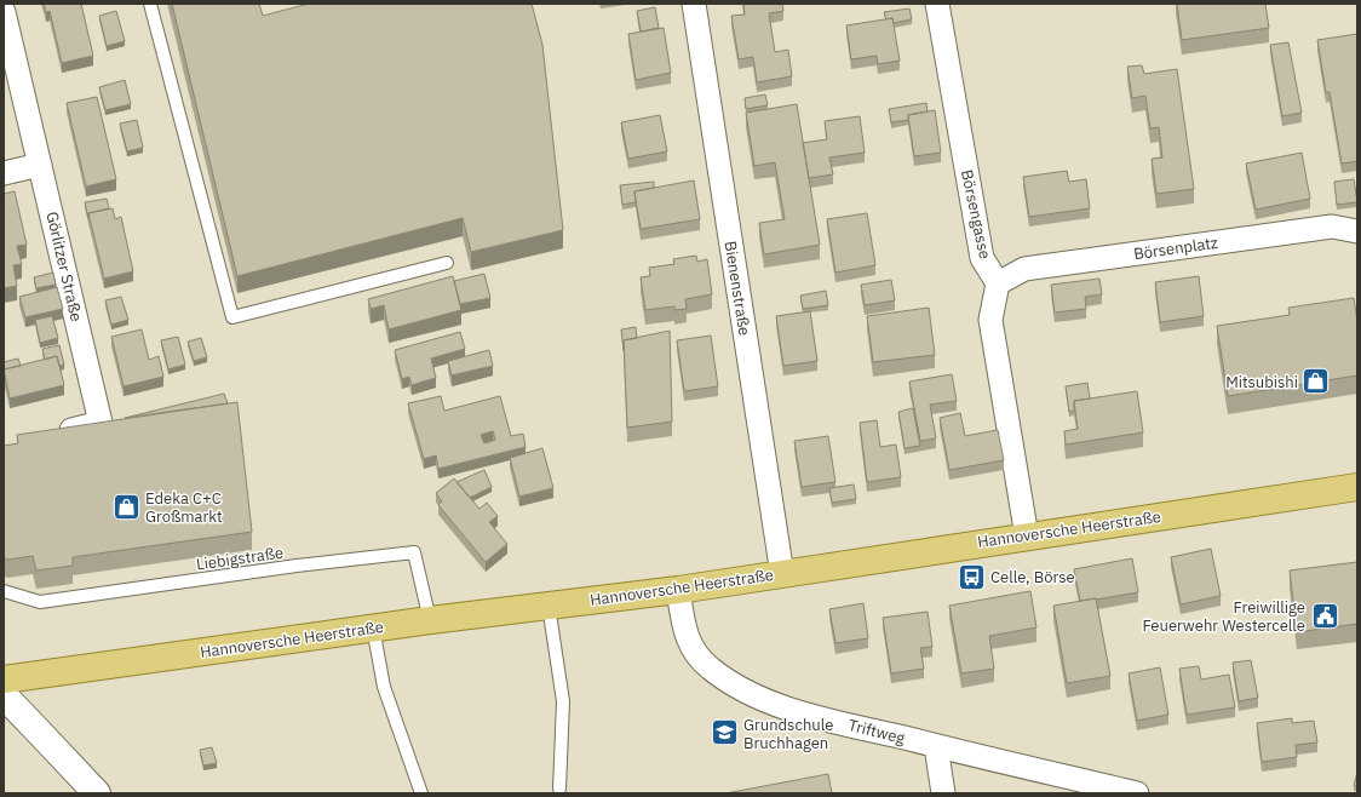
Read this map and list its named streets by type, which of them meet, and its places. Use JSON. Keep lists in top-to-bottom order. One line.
{"streets":{"main road":["Hannoversche Heerstraße"],"street":["Börsengasse","Börsenplatz","Görlitzer Straße","Bienenstraße","Triftweg"],"lane":["Liebigstraße"]},"crossings":[["Börsengasse","Börsenplatz"],["Bienenstraße","Hannoversche Heerstraße"],["Hannoversche Heerstraße","Liebigstraße"],["Hannoversche Heerstraße","Triftweg"]],"places":{"shop":["Mitsubishi","Edeka C+C Großmarkt"],"bus stop":["Celle, Börse"],"public building":["Freiwillige Feuerwehr Westercelle"],"school or university":["Grundschule Bruchhagen"]}}
